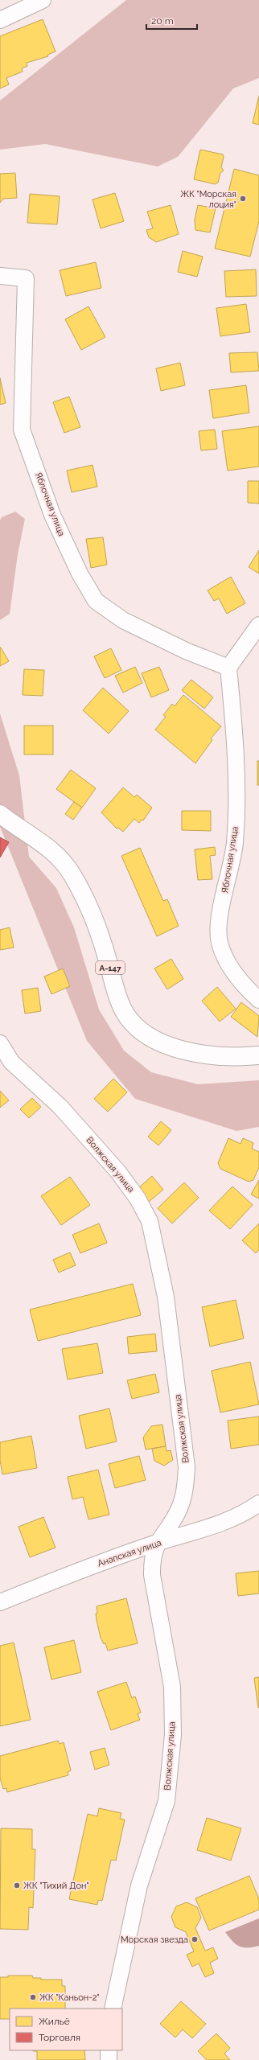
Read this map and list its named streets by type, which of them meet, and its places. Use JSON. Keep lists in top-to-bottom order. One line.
{"streets":{"main road":["А-147"],"street":["Яблочная улица","Волжская улица","Анапская улица"]},"crossings":[["Волжская улица","Анапская улица"]],"places":["ЖК \"Морская лоция\"","ЖК \"Тихий Дон\"","Морская звезда","ЖК \"Каньон-2\""],"legend":["Жильё","Торговля"],"scale_bar":"20 m"}
